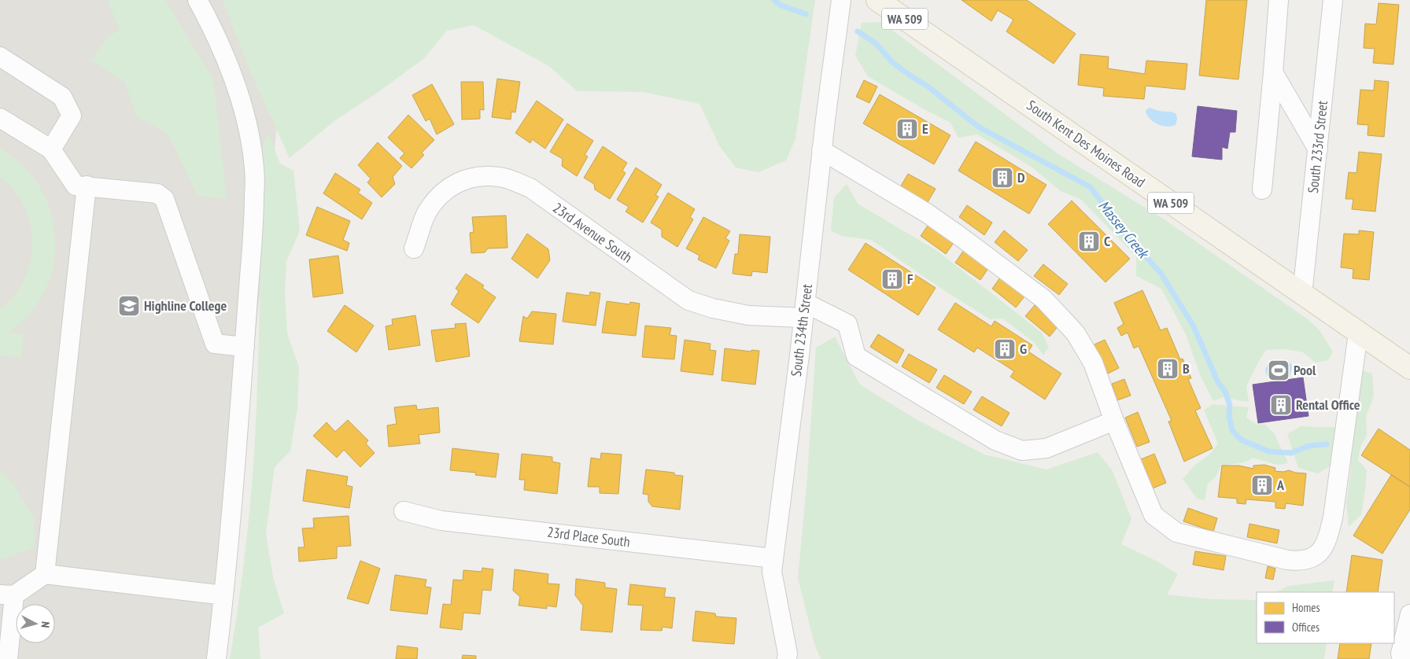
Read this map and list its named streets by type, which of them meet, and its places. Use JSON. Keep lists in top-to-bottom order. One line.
{"streets":{"main road":["WA 509","South Kent Des Moines Road"],"street":["South 233rd Street","23rd Avenue South","South 234th Street","23rd Place South"]},"crossings":[["South Kent Des Moines Road","South 233rd Street"],["23rd Avenue South","South 234th Street"],["South 234th Street","23rd Place South"]],"water":["Massey Creek"],"places":{"building":["E","D","C","F","G","B","Rental Office","A"],"school or university":["Highline College"],"sports":["Pool"]},"legend":["Homes","Offices"],"north":"right"}
